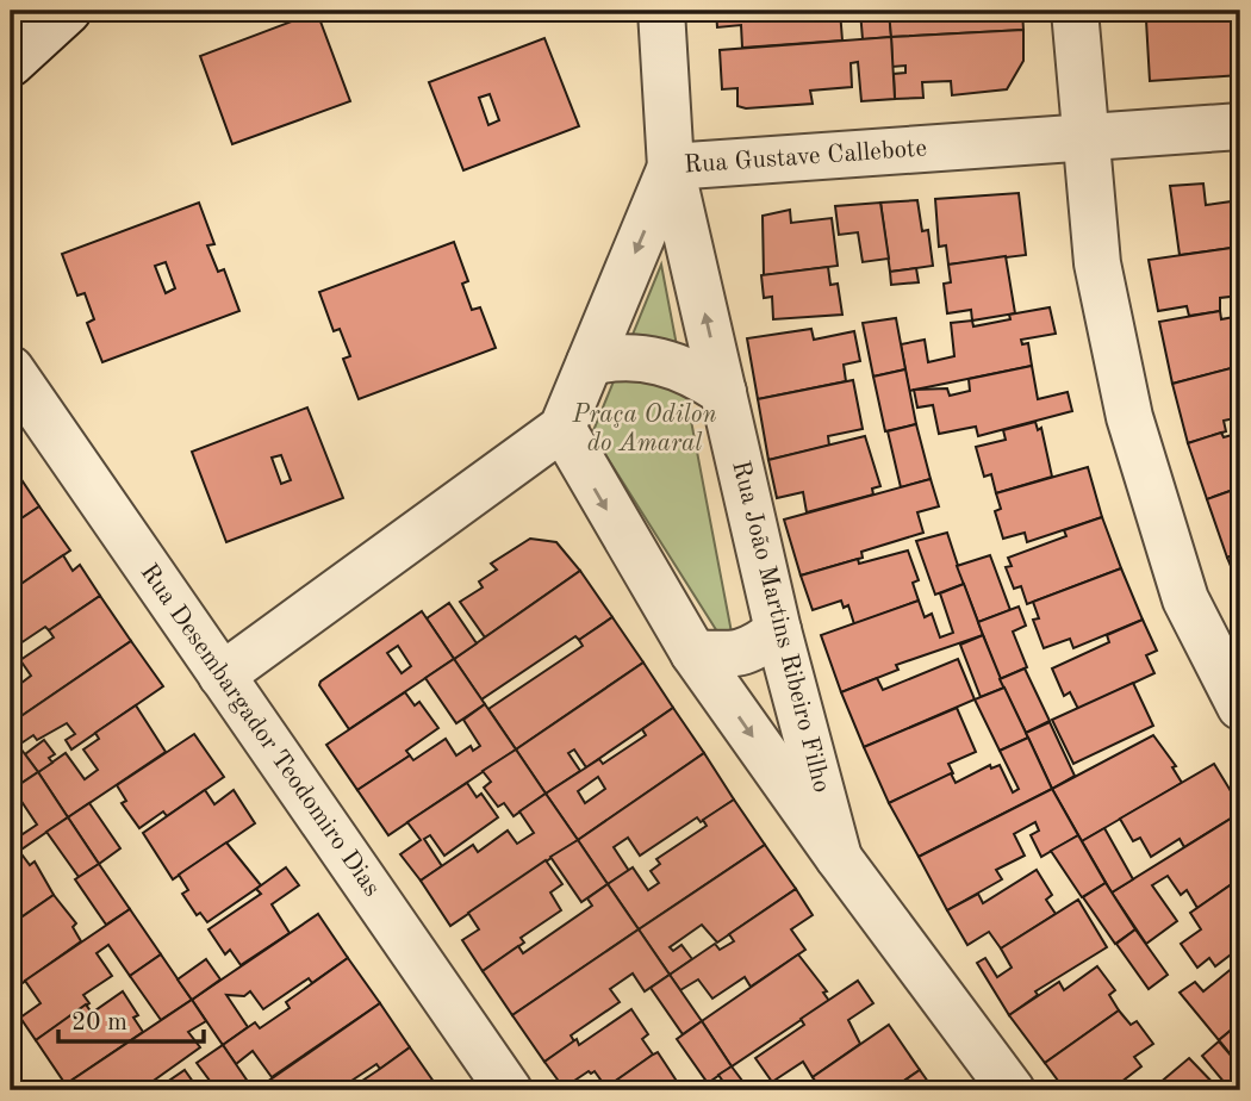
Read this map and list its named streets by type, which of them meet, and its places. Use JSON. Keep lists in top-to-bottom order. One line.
{"streets":{"street":["Rua Gustave Callebote","Rua João Martins Ribeiro Filho","Rua Desembargador Teodomiro Dias"]},"crossings":[["Rua Gustave Callebote","Rua João Martins Ribeiro Filho"]],"parks":["Praça Odilon do Amaral"],"scale_bar":"20 m"}
